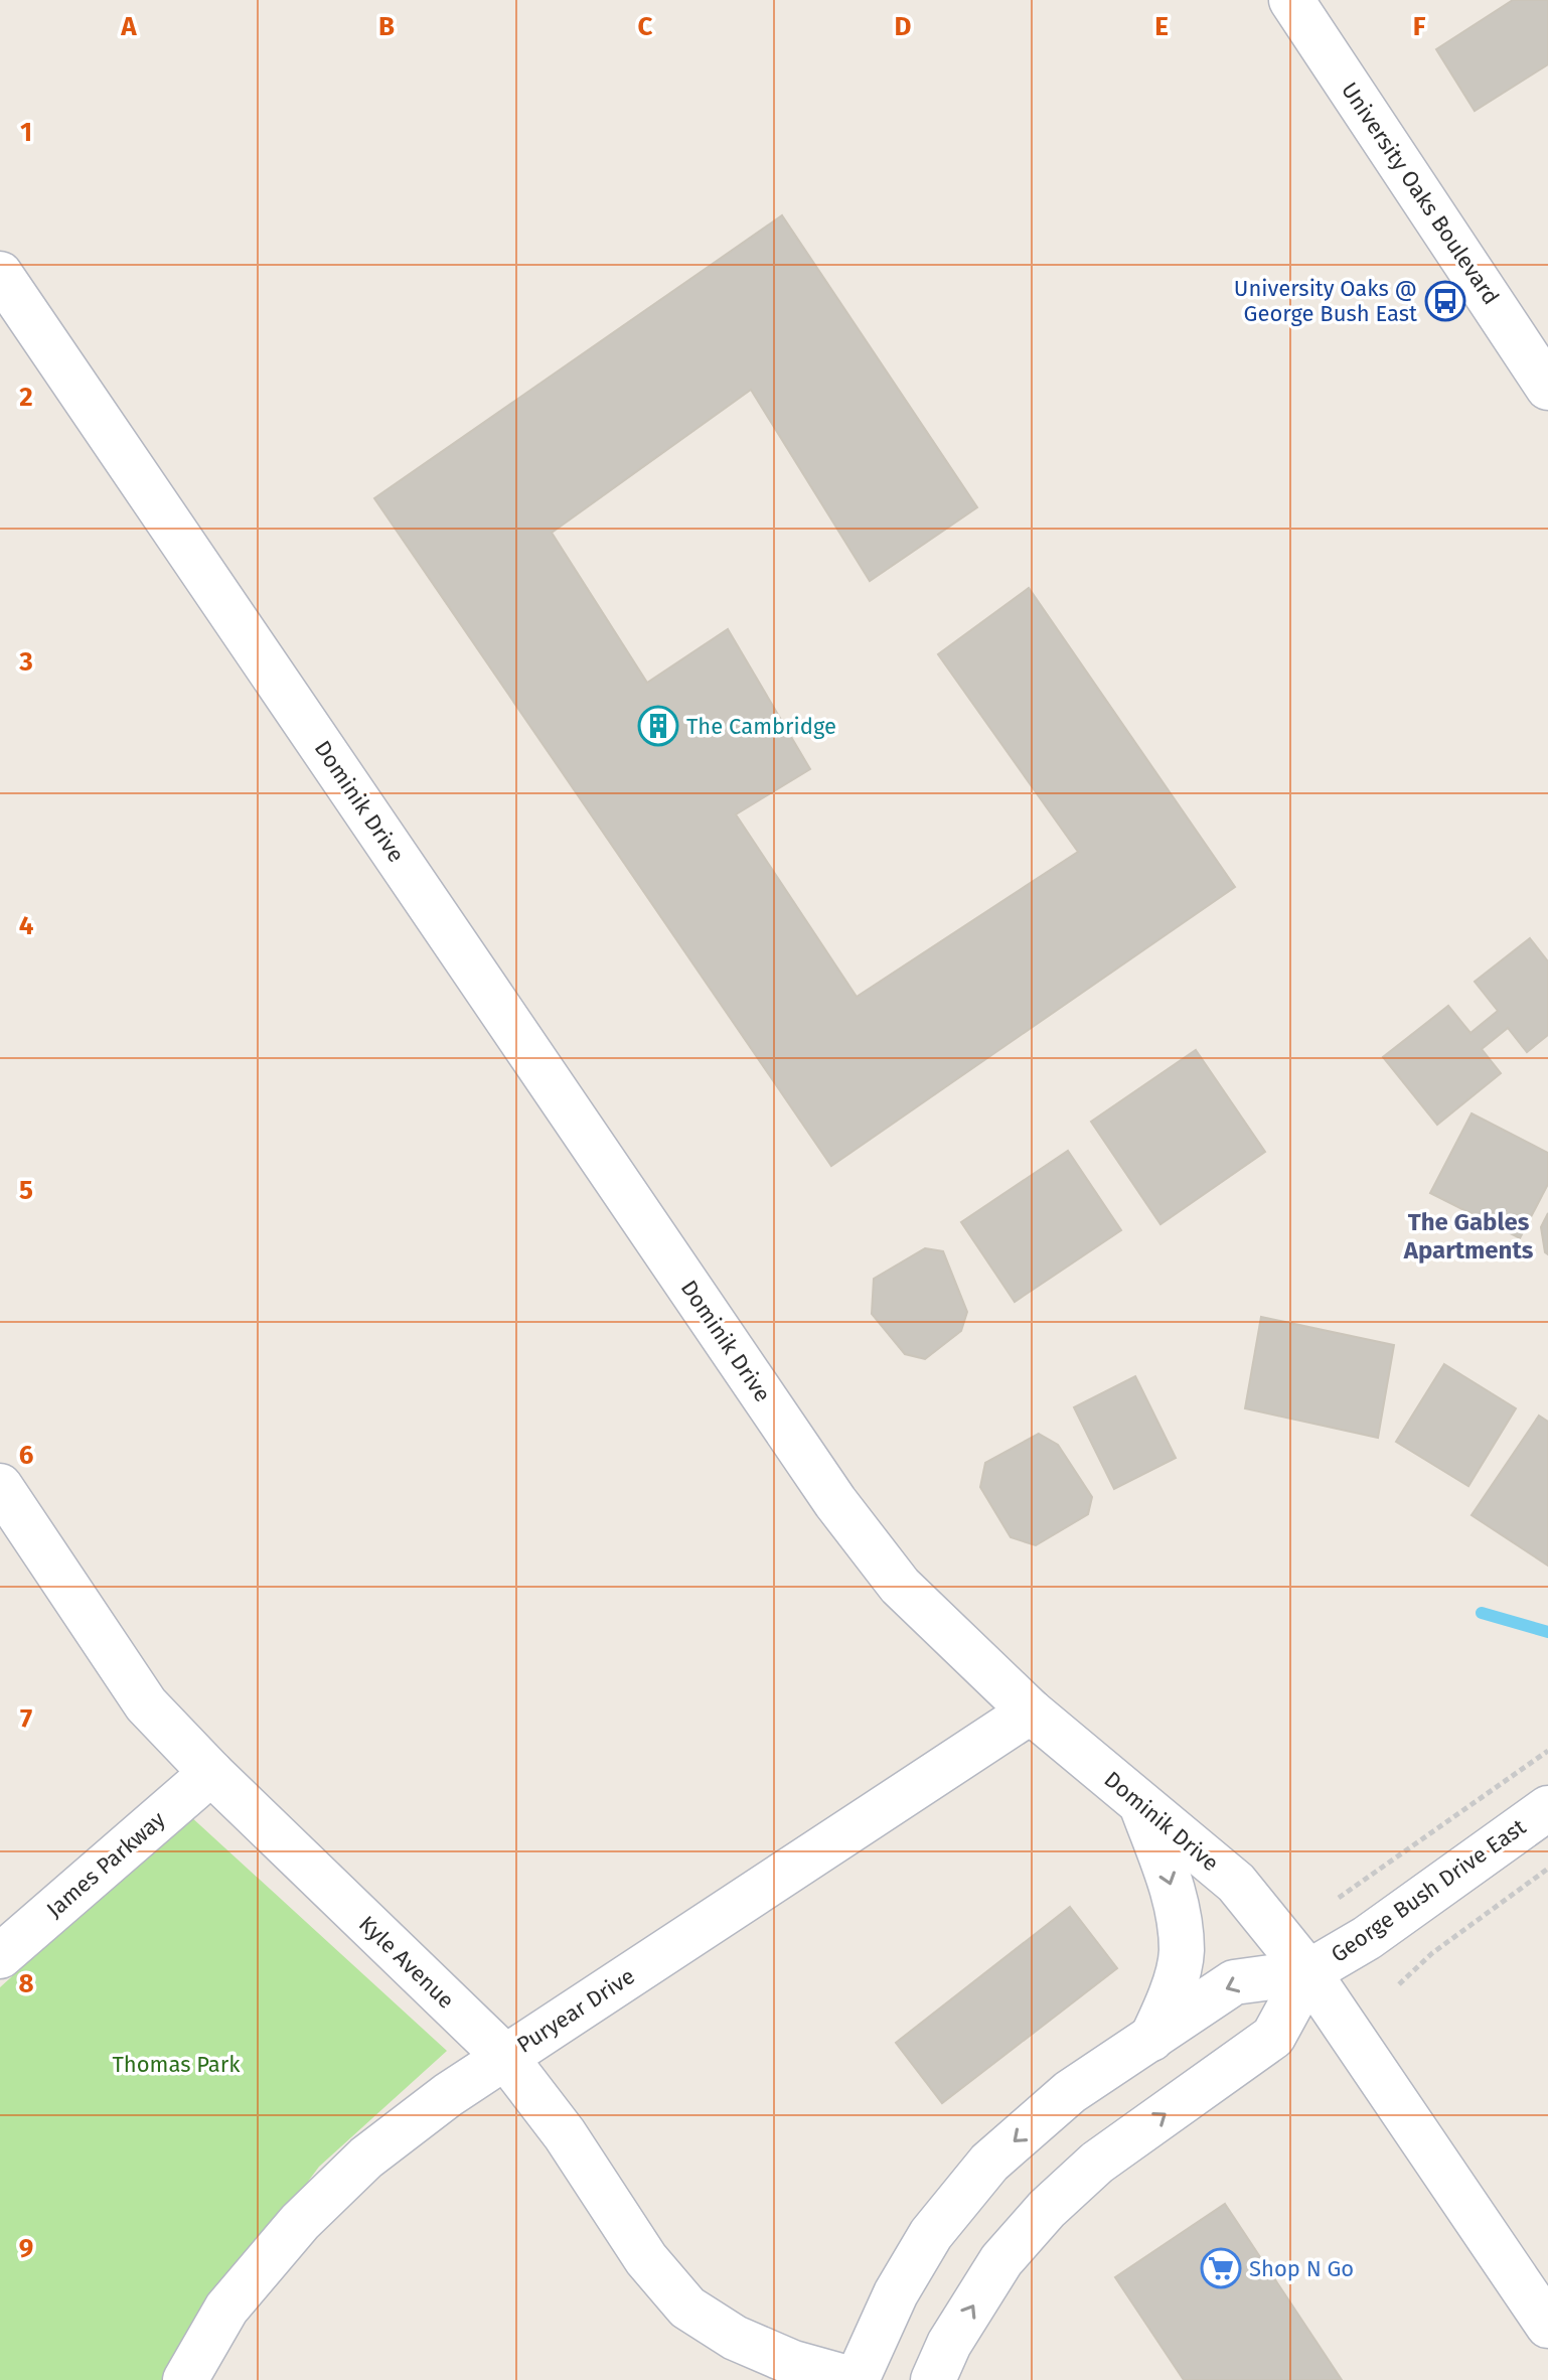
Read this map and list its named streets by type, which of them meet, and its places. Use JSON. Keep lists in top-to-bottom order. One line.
{"streets":{"street":["University Oaks Boulevard","Dominik Drive","James Parkway","George Bush Drive East","Kyle Avenue","Puryear Drive"]},"crossings":[["Dominik Drive","George Bush Drive East"],["Dominik Drive","Puryear Drive"],["James Parkway","Kyle Avenue"],["George Bush Drive East","Kyle Avenue"],["Kyle Avenue","Puryear Drive"]],"districts":["The Gables Apartments"],"parks":["Thomas Park"],"places":{"bus stop":["University Oaks @ George Bush East"],"building":["The Cambridge"],"supermarket":["Shop N Go"]},"grid":{"columns":["A","B","C","D","E","F"],"rows":["1","2","3","4","5","6","7","8","9"]}}
